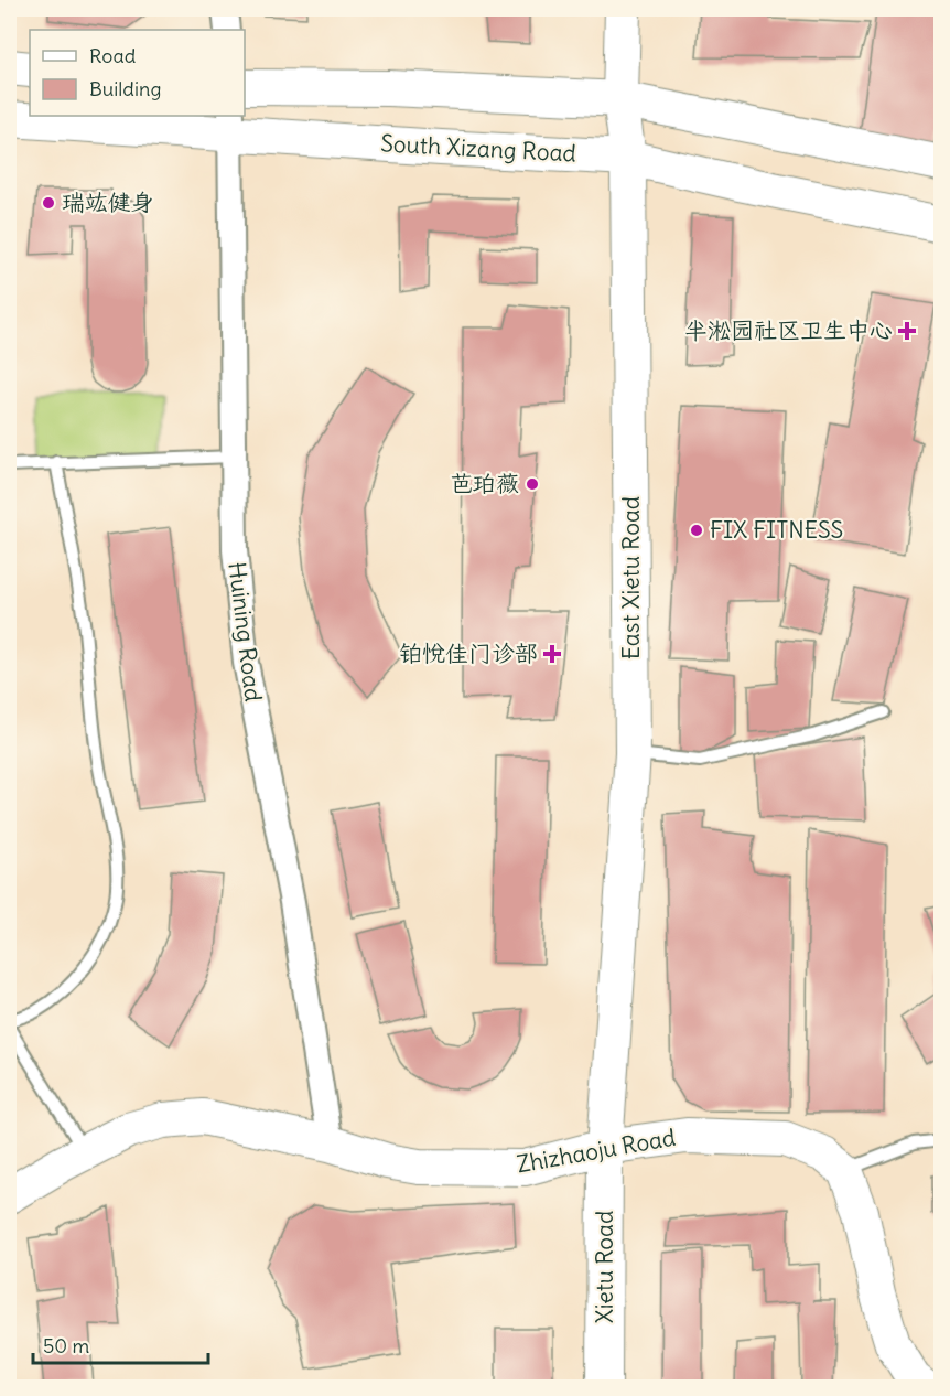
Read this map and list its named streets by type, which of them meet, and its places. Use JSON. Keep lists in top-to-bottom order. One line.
{"streets":{"main road":["South Xizang Road","East Xietu Road","Zhizhaoju Road","Xietu Road"],"street":["Huining Road"]},"crossings":[["South Xizang Road","East Xietu Road"],["South Xizang Road","Huining Road"],["East Xietu Road","Zhizhaoju Road"],["East Xietu Road","Xietu Road"],["Huining Road","Zhizhaoju Road"],["Zhizhaoju Road","Xietu Road"]],"places":{"other":["瑞竑健身","芭珀薇","FIX FITNESS"],"health":["半淞园社区卫生中心","铂悦佳门诊部"]},"legend":["Road","Building"],"scale_bar":"50 m"}
